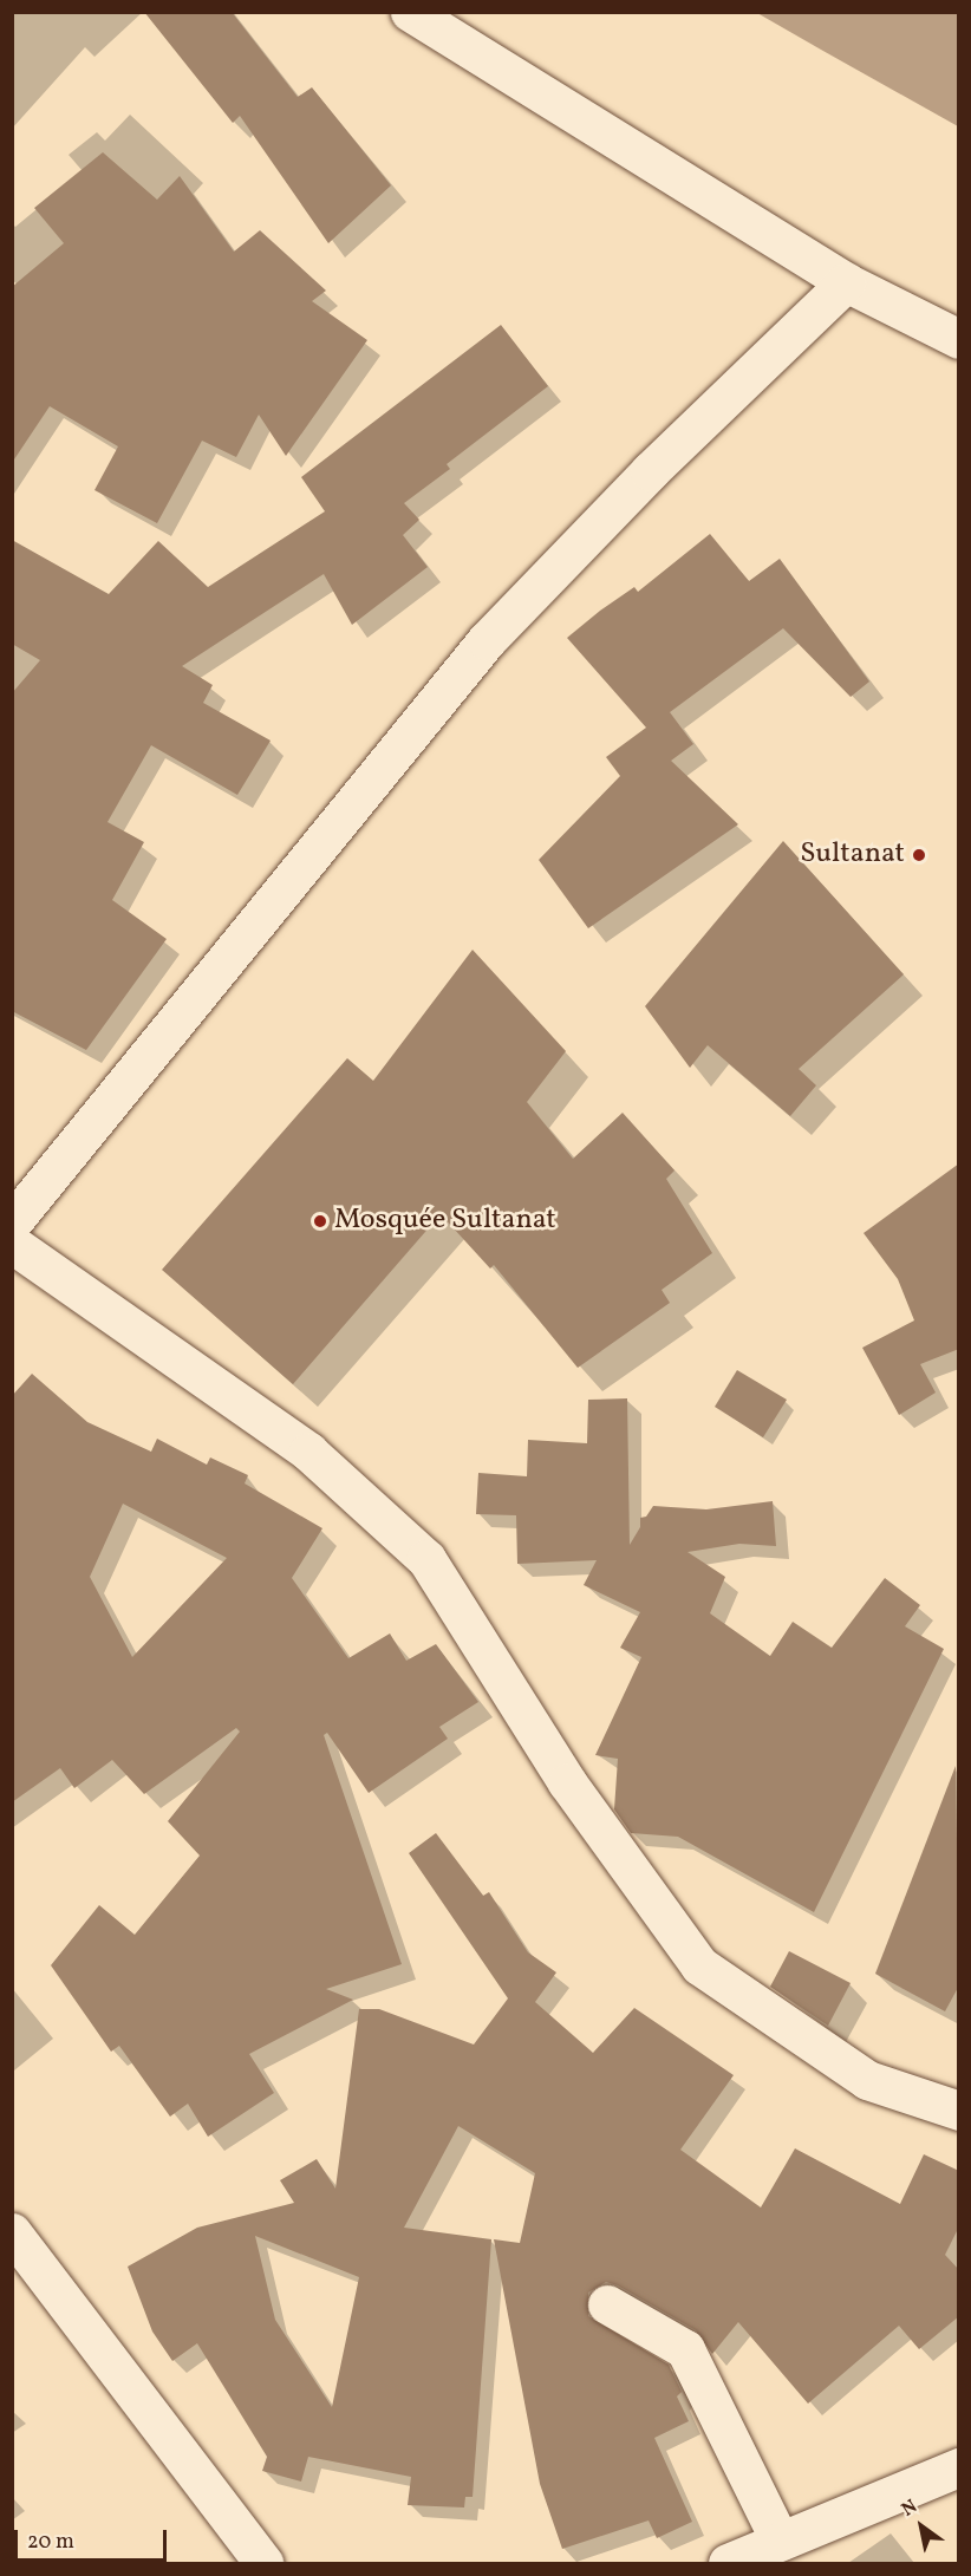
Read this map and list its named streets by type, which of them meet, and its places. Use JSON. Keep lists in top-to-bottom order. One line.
{"places":["Sultanat","Mosquée Sultanat"],"scale_bar":"20 m","north":"top left"}
